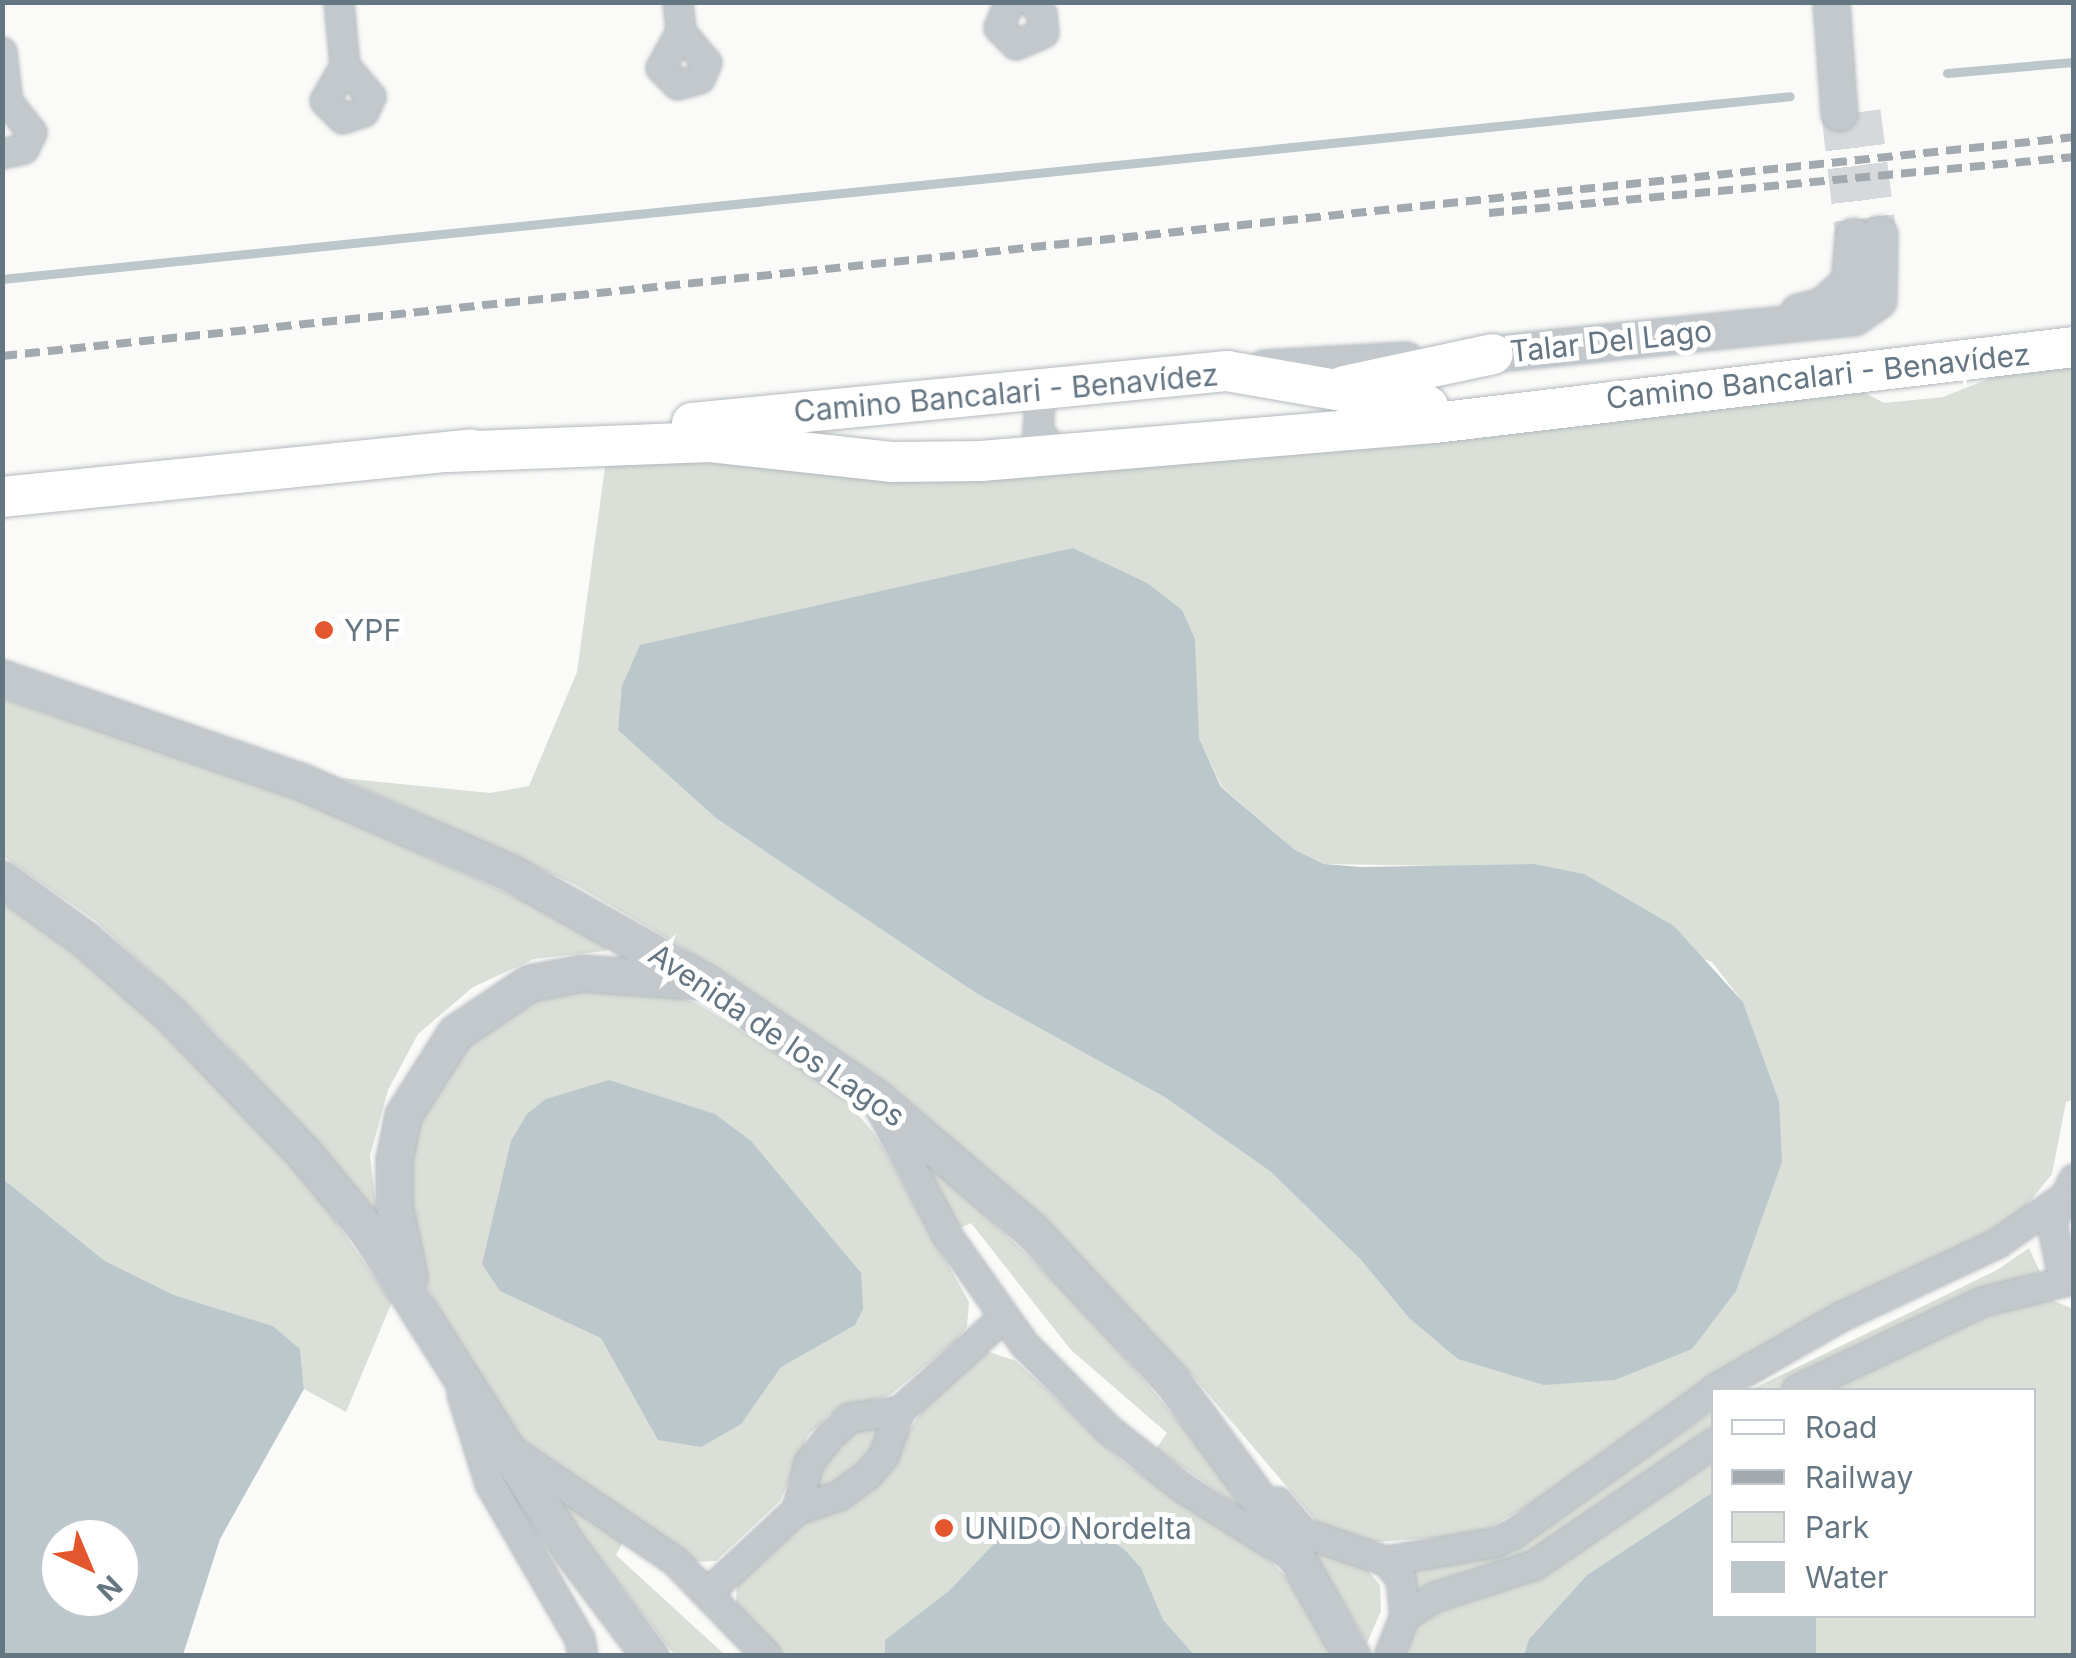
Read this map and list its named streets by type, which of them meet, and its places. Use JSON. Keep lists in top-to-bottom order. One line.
{"streets":{"main road":["Camino Bancalari - Benavídez"],"street":["Talar Del Lago","Avenida de los Lagos"]},"crossings":[["Talar Del Lago","Camino Bancalari - Benavídez"]],"places":["YPF","UNIDO Nordelta"],"legend":["Road","Railway","Park","Water"],"north":"bottom right"}
